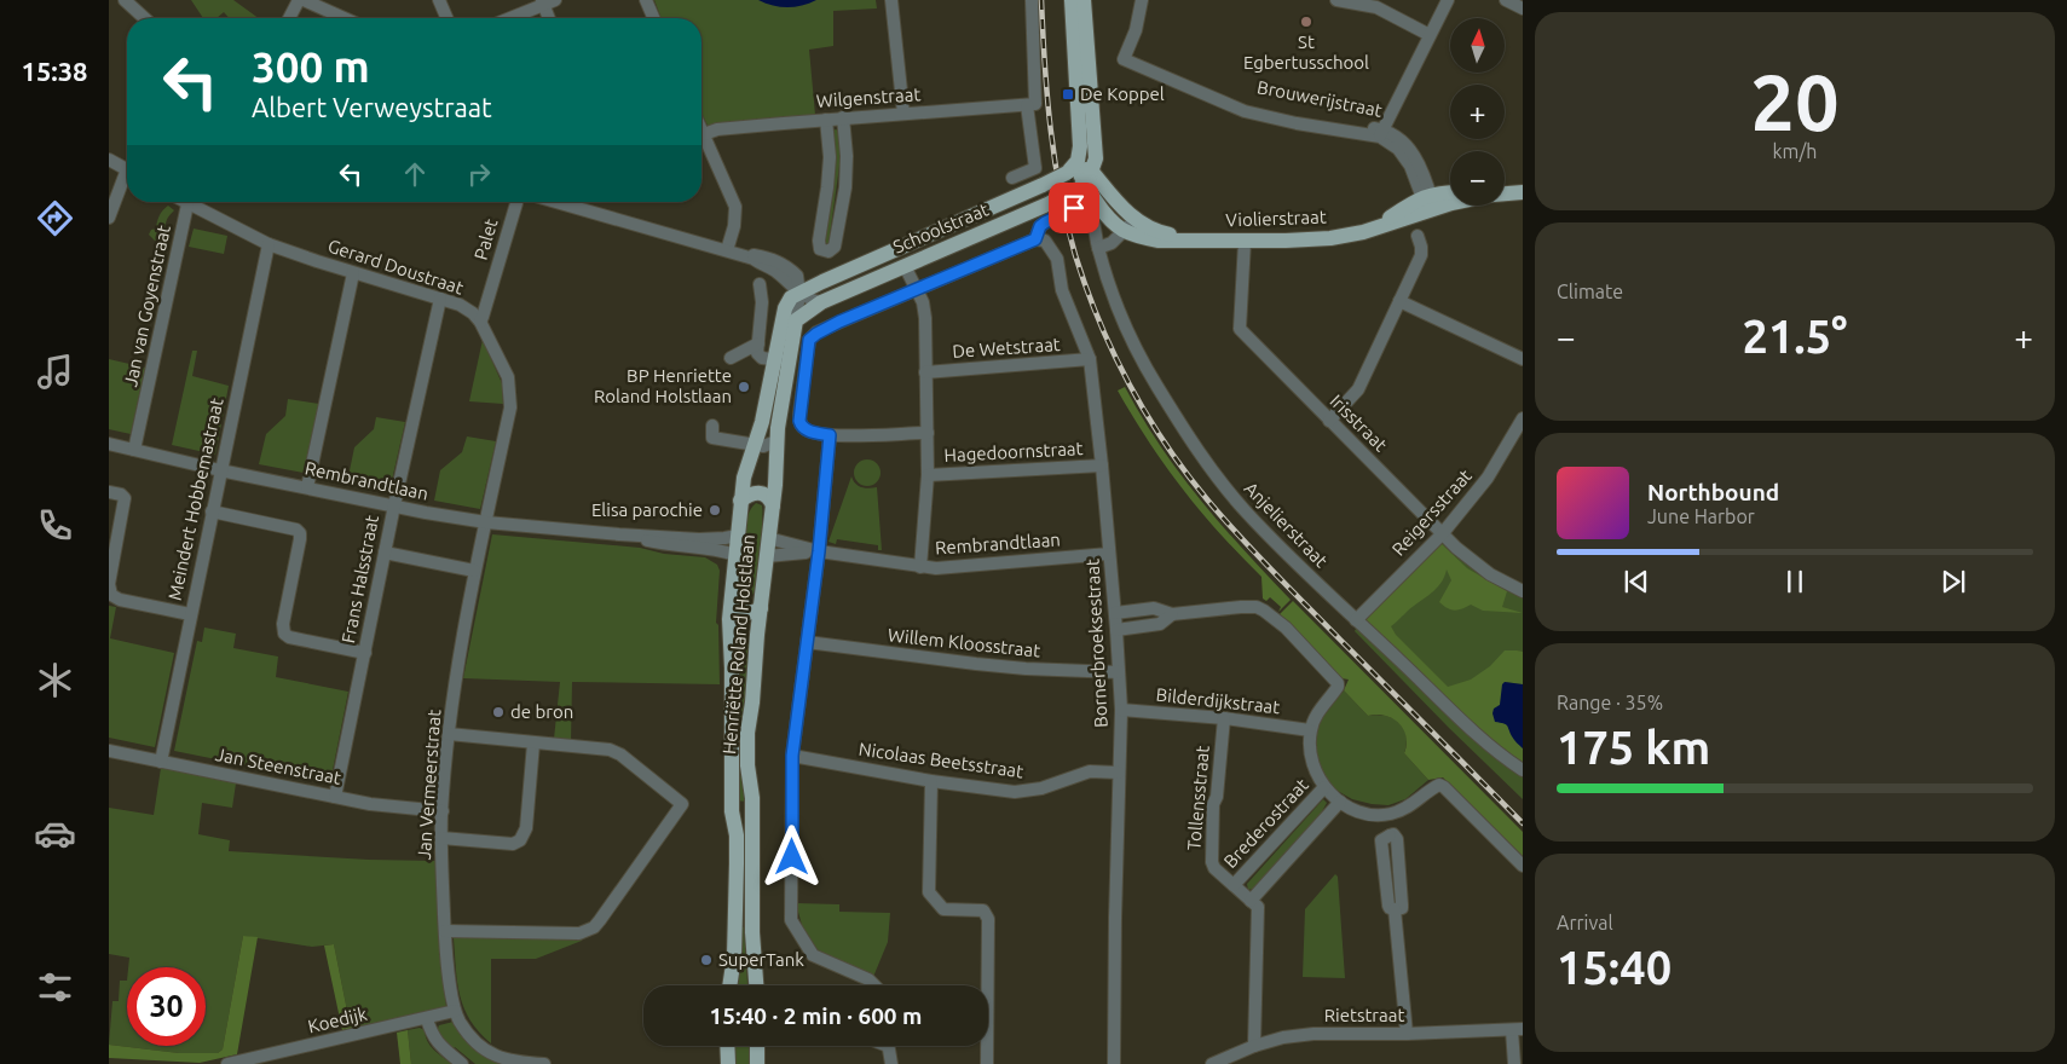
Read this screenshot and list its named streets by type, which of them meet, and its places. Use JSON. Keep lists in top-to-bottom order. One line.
{"streets":{"main road":["Violierstraat","Schoolstraat","Henriëtte Roland Holstlaan"],"street":["Wilgenstraat","Brouwerijstraat","Palet","Gerard Doustraat","Jan van Goyenstraat","De Wetstraat","Irisstraat","Hagedoornstraat","Rembrandtlaan","Meindert Hobbemastraat","Reigersstraat","Anjelierstraat","Frans Halsstraat","Willem Kloosstraat","Bornerbroeksestraat","Bilderdijkstraat","Nicolaas Beetsstraat","Jan Steenstraat","Jan Vermeerstraat","Tollensstraat","Brederostraat","Rietstraat","Koedijk"]},"crossings":[["Brouwerijstraat","Violierstraat"],["Violierstraat","Schoolstraat"],["Violierstraat","Irisstraat"],["Schoolstraat","Anjelierstraat"],["Schoolstraat","Bornerbroeksestraat"],["Schoolstraat","Henriëtte Roland Holstlaan"],["Palet","Gerard Doustraat"],["Gerard Doustraat","Jan van Goyenstraat"],["Gerard Doustraat","Rembrandtlaan"],["Gerard Doustraat","Meindert Hobbemastraat"],["Gerard Doustraat","Frans Halsstraat"],["Gerard Doustraat","Jan Vermeerstraat"],["Jan van Goyenstraat","Rembrandtlaan"],["De Wetstraat","Bornerbroeksestraat"],["Irisstraat","Reigersstraat"],["Hagedoornstraat","Bornerbroeksestraat"],["Rembrandtlaan","Meindert Hobbemastraat"],["Rembrandtlaan","Frans Halsstraat"],["Rembrandtlaan","Bornerbroeksestraat"],["Rembrandtlaan","Henriëtte Roland Holstlaan"],["Rembrandtlaan","Jan Vermeerstraat"],["Meindert Hobbemastraat","Jan Steenstraat"],["Reigersstraat","Anjelierstraat"],["Frans Halsstraat","Jan Steenstraat"],["Willem Kloosstraat","Bornerbroeksestraat"],["Bornerbroeksestraat","Bilderdijkstraat"],["Bornerbroeksestraat","Nicolaas Beetsstraat"],["Bilderdijkstraat","Tollensstraat"],["Jan Steenstraat","Jan Vermeerstraat"],["Jan Vermeerstraat","Koedijk"],["Tollensstraat","Brederostraat"]],"places":{"other":["St Egbertusschool","BP Henriette Roland Holstlaan","Elisa parochie","de bron","SuperTank"],"transit":["De Koppel"]},"north":"top","page":{"tabs":"15:38","tile":[["20","km/h"],"Climate",["Range · 35%","175 km"],["Arrival","15:40"]],"map_buttons":["+","−"],"turn":["300 m","Albert Verweystraat"],"heat":["−","21.5°","+"],"song":["Northbound","June Harbor"],"limit":"30","trip":"15:40 · 2 min · 600 m"}}
